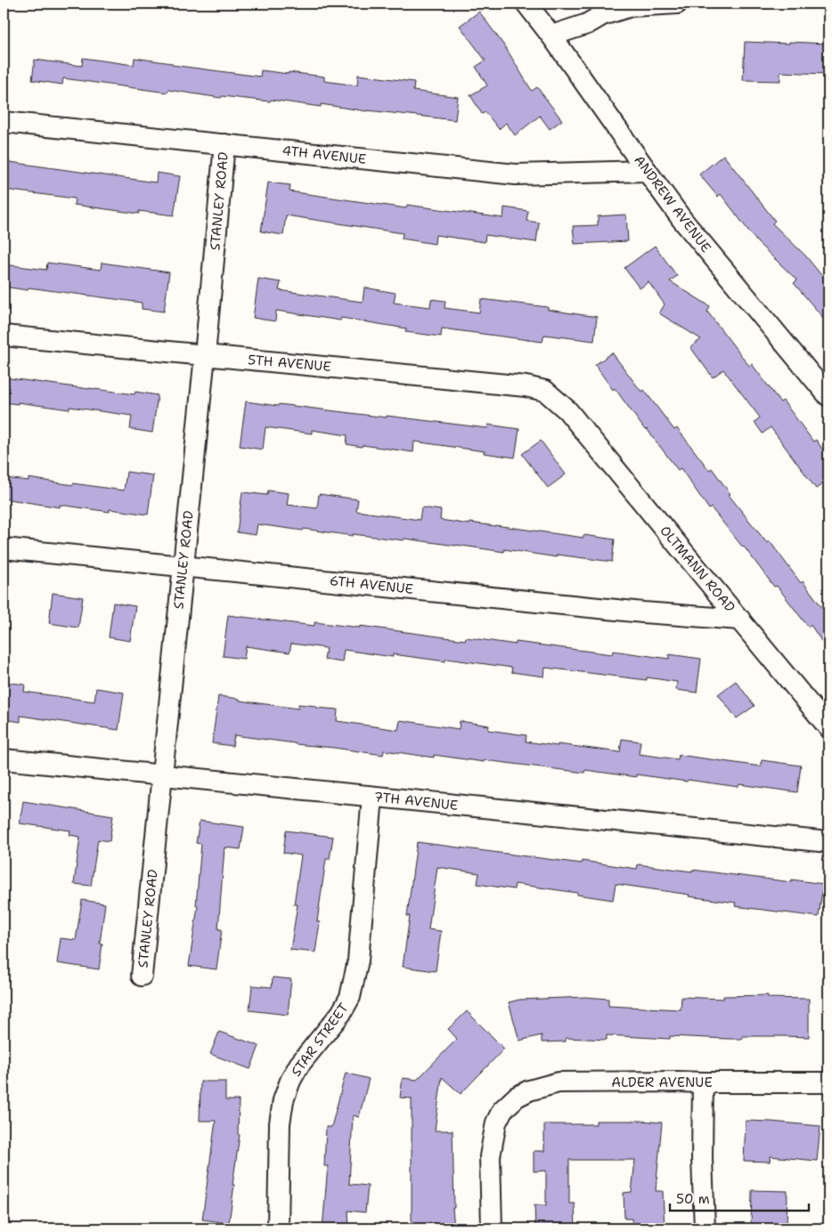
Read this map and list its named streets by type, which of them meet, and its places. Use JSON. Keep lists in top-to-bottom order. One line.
{"streets":{"street":["4TH AVENUE","STANLEY ROAD","ANDREW AVENUE","5TH AVENUE","OLTMANN ROAD","6TH AVENUE","7TH AVENUE","STAR STREET","ALDER AVENUE"]},"crossings":[["4TH AVENUE","STANLEY ROAD"],["4TH AVENUE","ANDREW AVENUE"],["STANLEY ROAD","5TH AVENUE"],["STANLEY ROAD","6TH AVENUE"],["STANLEY ROAD","7TH AVENUE"],["5TH AVENUE","OLTMANN ROAD"],["OLTMANN ROAD","6TH AVENUE"],["7TH AVENUE","STAR STREET"]],"scale_bar":"50 m"}
